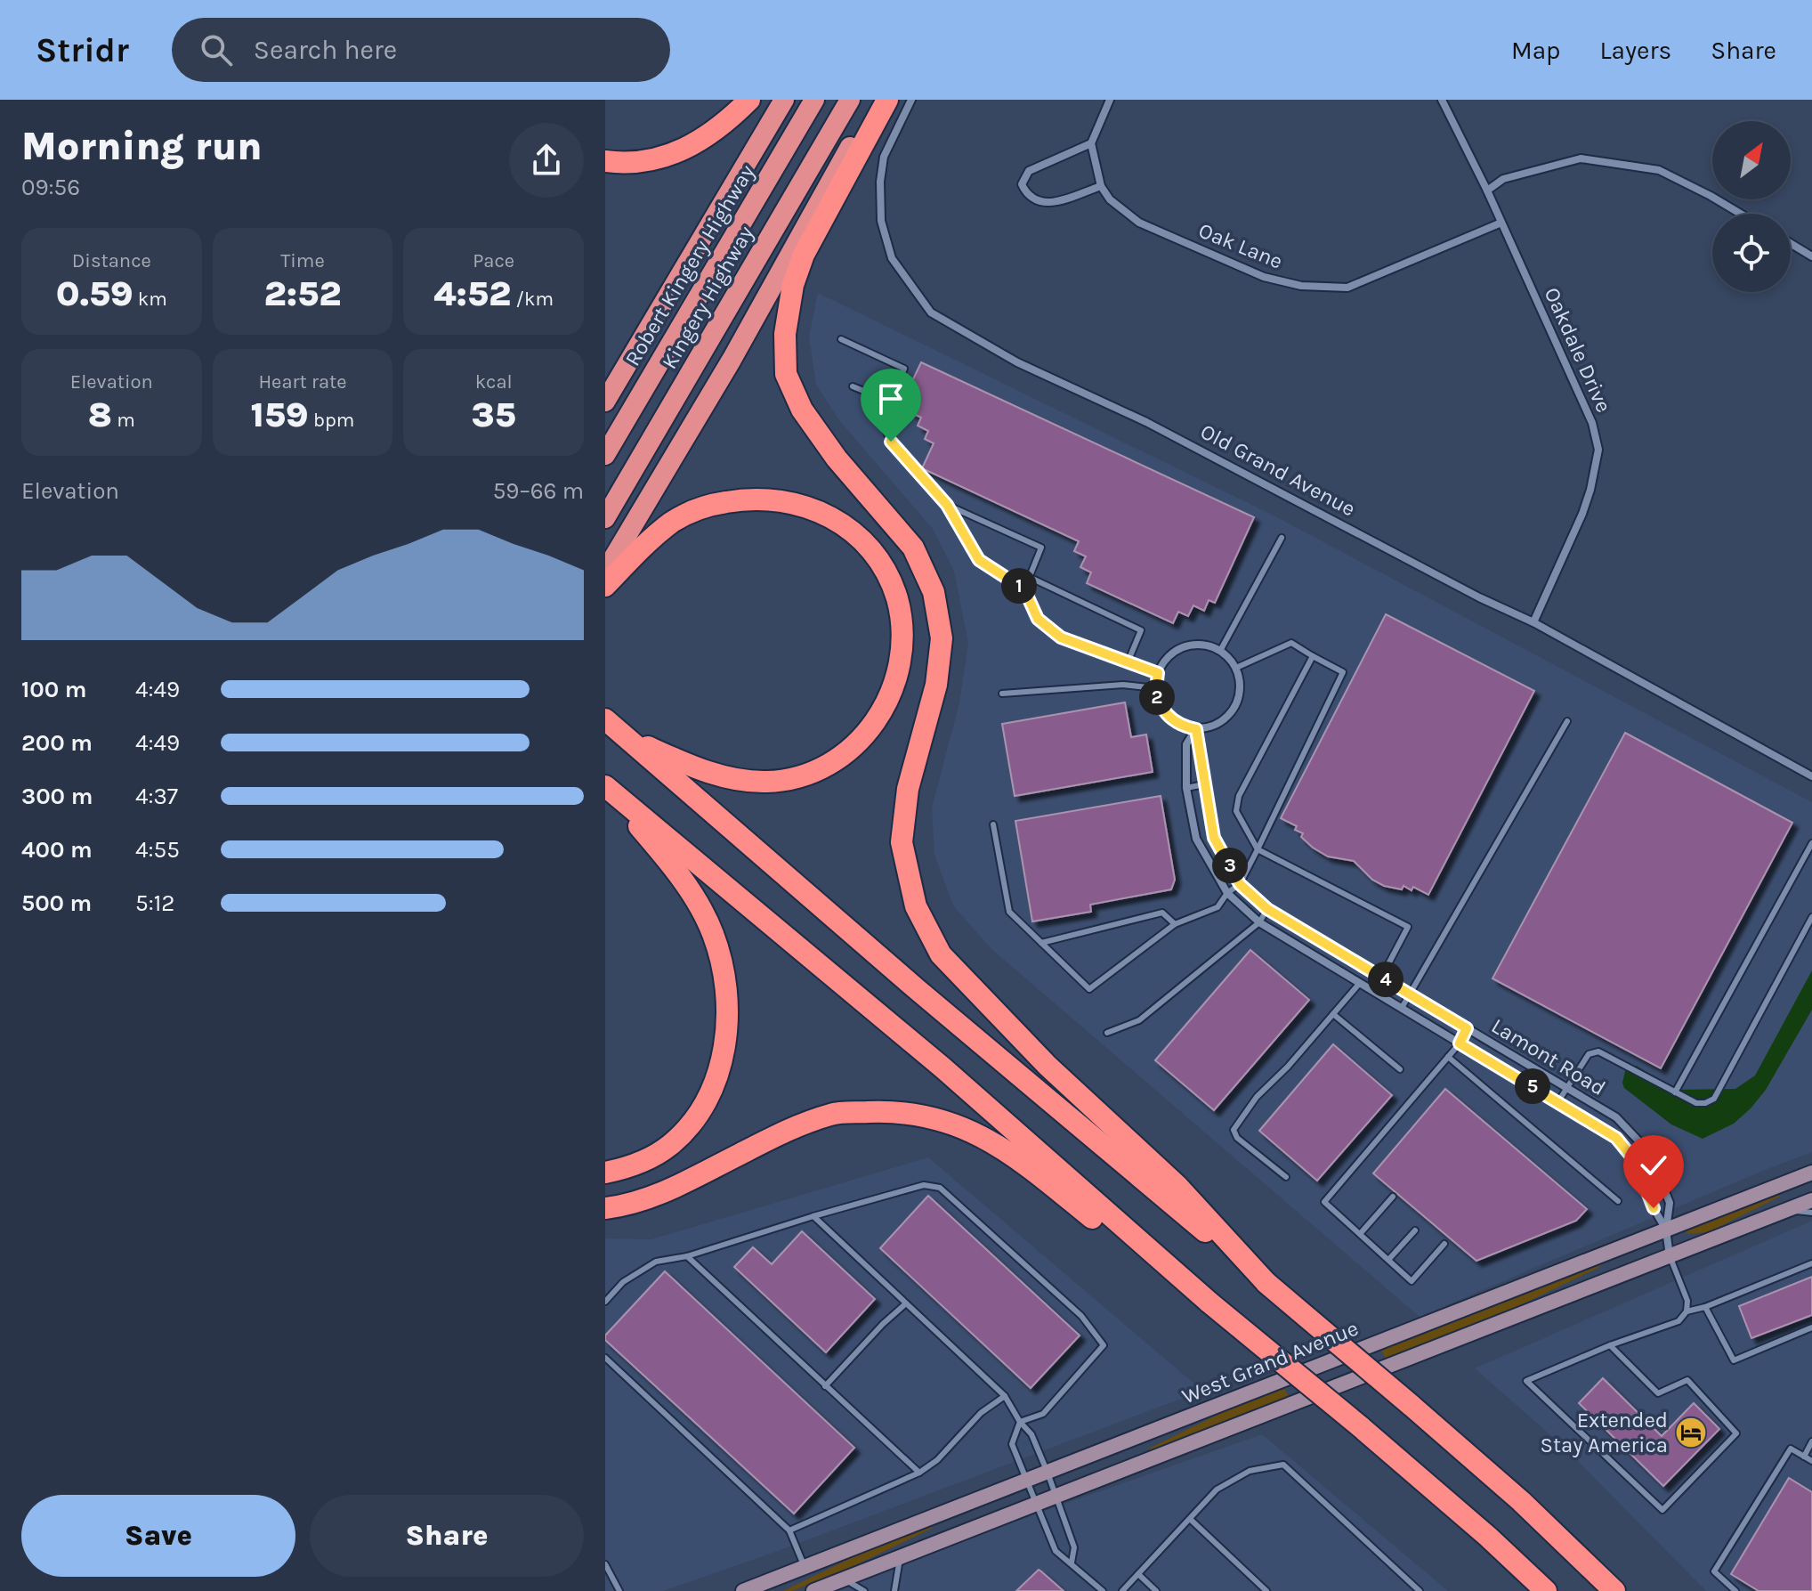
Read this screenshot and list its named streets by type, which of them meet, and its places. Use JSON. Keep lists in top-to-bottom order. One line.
{"streets":{"highway":["Robert Kingery Highway","Kingery Highway"],"main road":["West Grand Avenue"],"street":["Oak Lane","Oakdale Drive","Old Grand Avenue","Lamont Road"]},"crossings":[["Oak Lane","Oakdale Drive"],["Oakdale Drive","Old Grand Avenue"],["Lamont Road","West Grand Avenue"]],"places":{"hotel":["Extended Stay America"]},"north":"top right","page":{"header":"Stridr","search":"Search here","nav":["Map","Layers","Share"],"heading":["Morning run","09:56"],"stats":[["Distance","0.59 km"],["Time","2:52"],["Pace","4:52 /km"],["Elevation","8 m"],["Heart rate","159 bpm"],["kcal","35"]],"chart":["Elevation","59–66 m"],"pins":["1","2","3","4","5"],"list":[{"name":"100 m","note":"4:49"},{"name":"200 m","note":"4:49"},{"name":"300 m","note":"4:37"},{"name":"400 m","note":"4:55"},{"name":"500 m","note":"5:12"}],"buttons":["Save","Share"]}}
